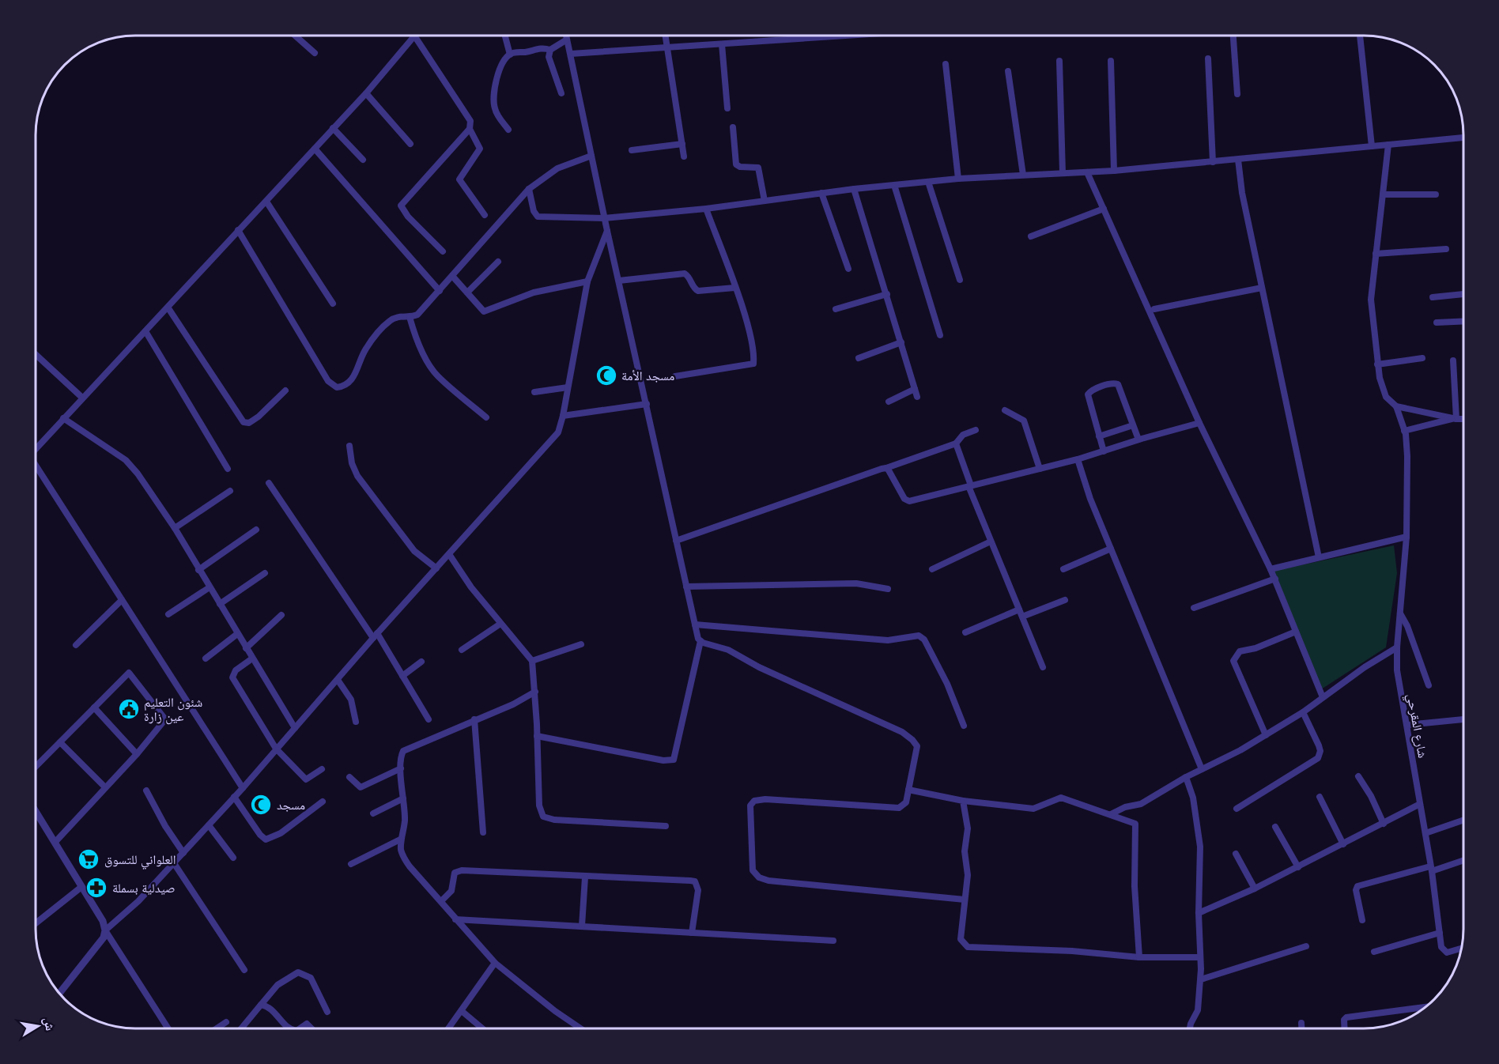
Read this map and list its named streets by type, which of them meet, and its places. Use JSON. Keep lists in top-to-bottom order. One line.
{"streets":{"street":["شارع المقرحي"]},"places":{"mosque":["مسجد الأمة","مسجد"],"public building":["شئون التعليم عين زارة"],"supermarket":["العلواني للتسوق"],"pharmacy":["صيدلية بسملة"]},"north":"right"}
